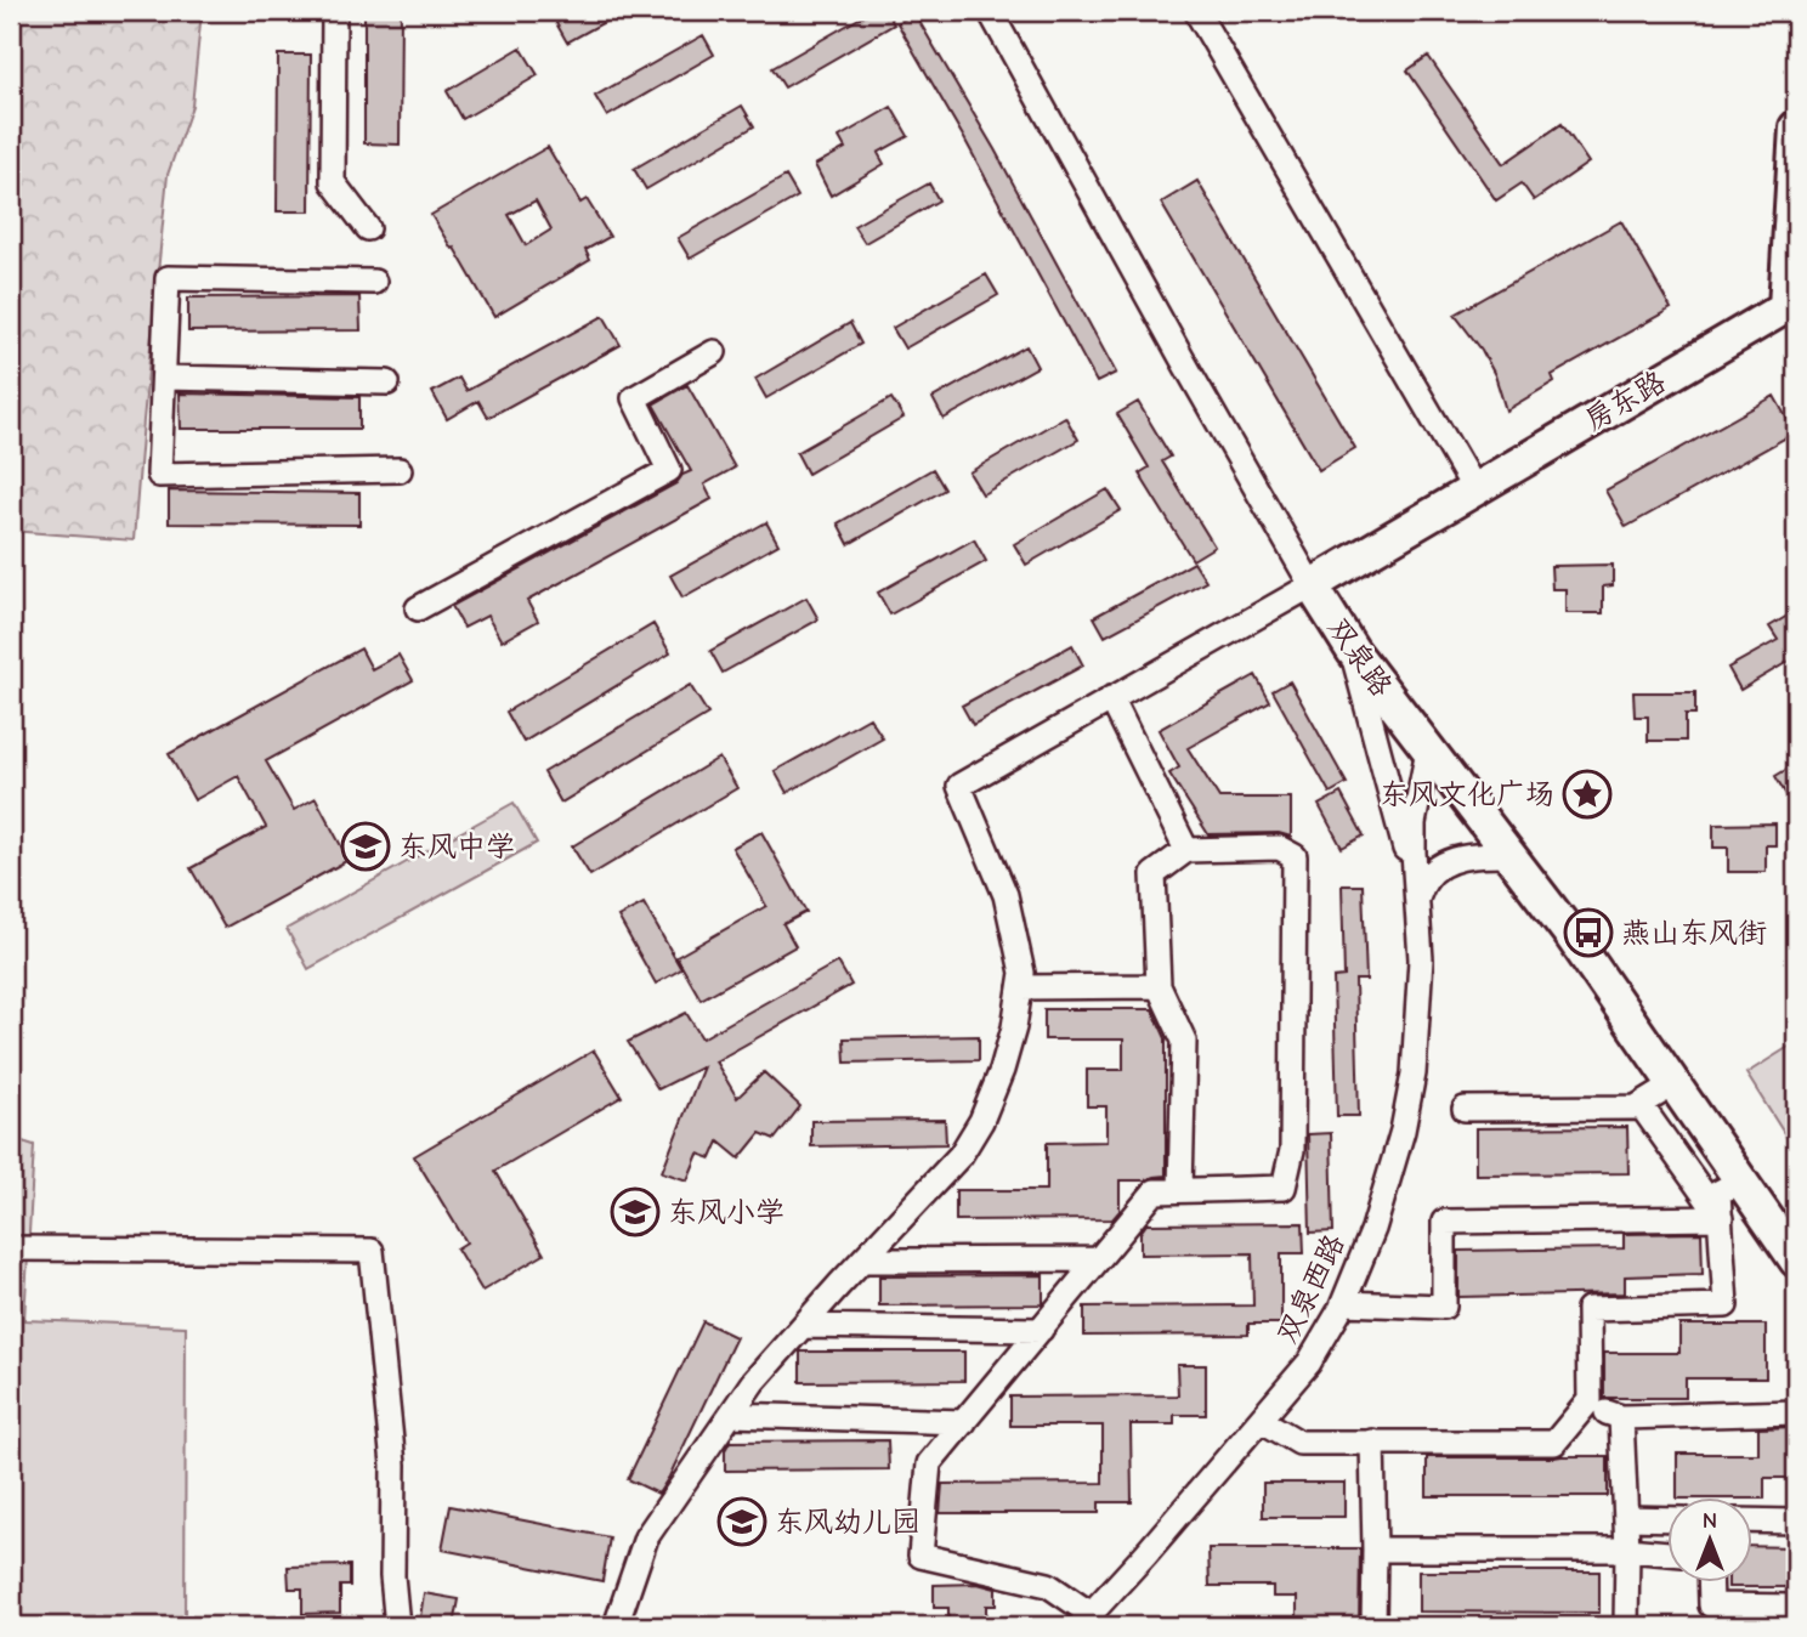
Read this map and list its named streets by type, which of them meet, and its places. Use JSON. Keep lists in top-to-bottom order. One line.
{"streets":{"main road":["房东路","双泉路"],"street":["双泉西路"]},"crossings":[["房东路","双泉路"],["双泉路","双泉西路"]],"places":{"place":["东风文化广场"],"school or university":["东风中学","东风小学","东风幼儿园"],"bus stop":["燕山东风街"]},"north":"top"}
